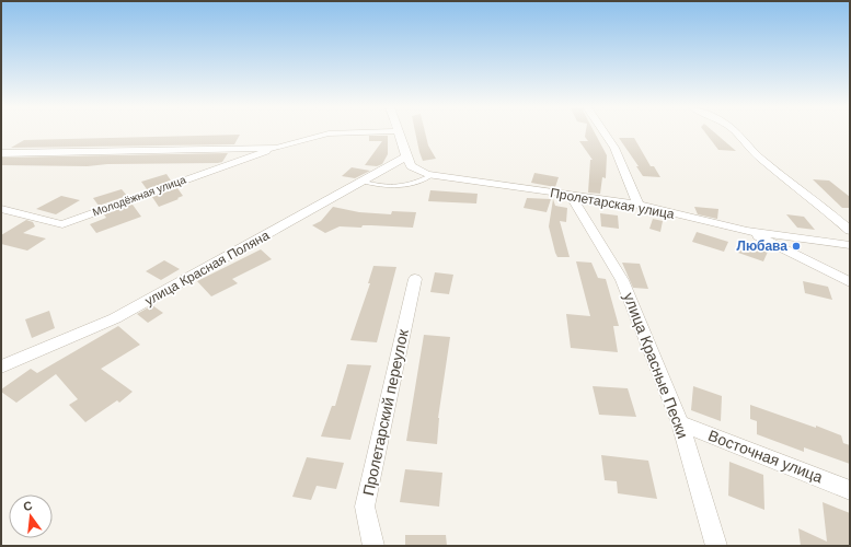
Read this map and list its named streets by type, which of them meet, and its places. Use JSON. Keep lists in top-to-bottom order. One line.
{"streets":{"street":["Молодёжная улица","Пролетарская улица","улица Красная Поляна","улица Красные Пески","Пролетарский переулок","Восточная улица"]},"crossings":[["Пролетарская улица","улица Красная Поляна"],["Пролетарская улица","улица Красные Пески"],["улица Красные Пески","Восточная улица"]],"places":["Любава"],"north":"top"}
